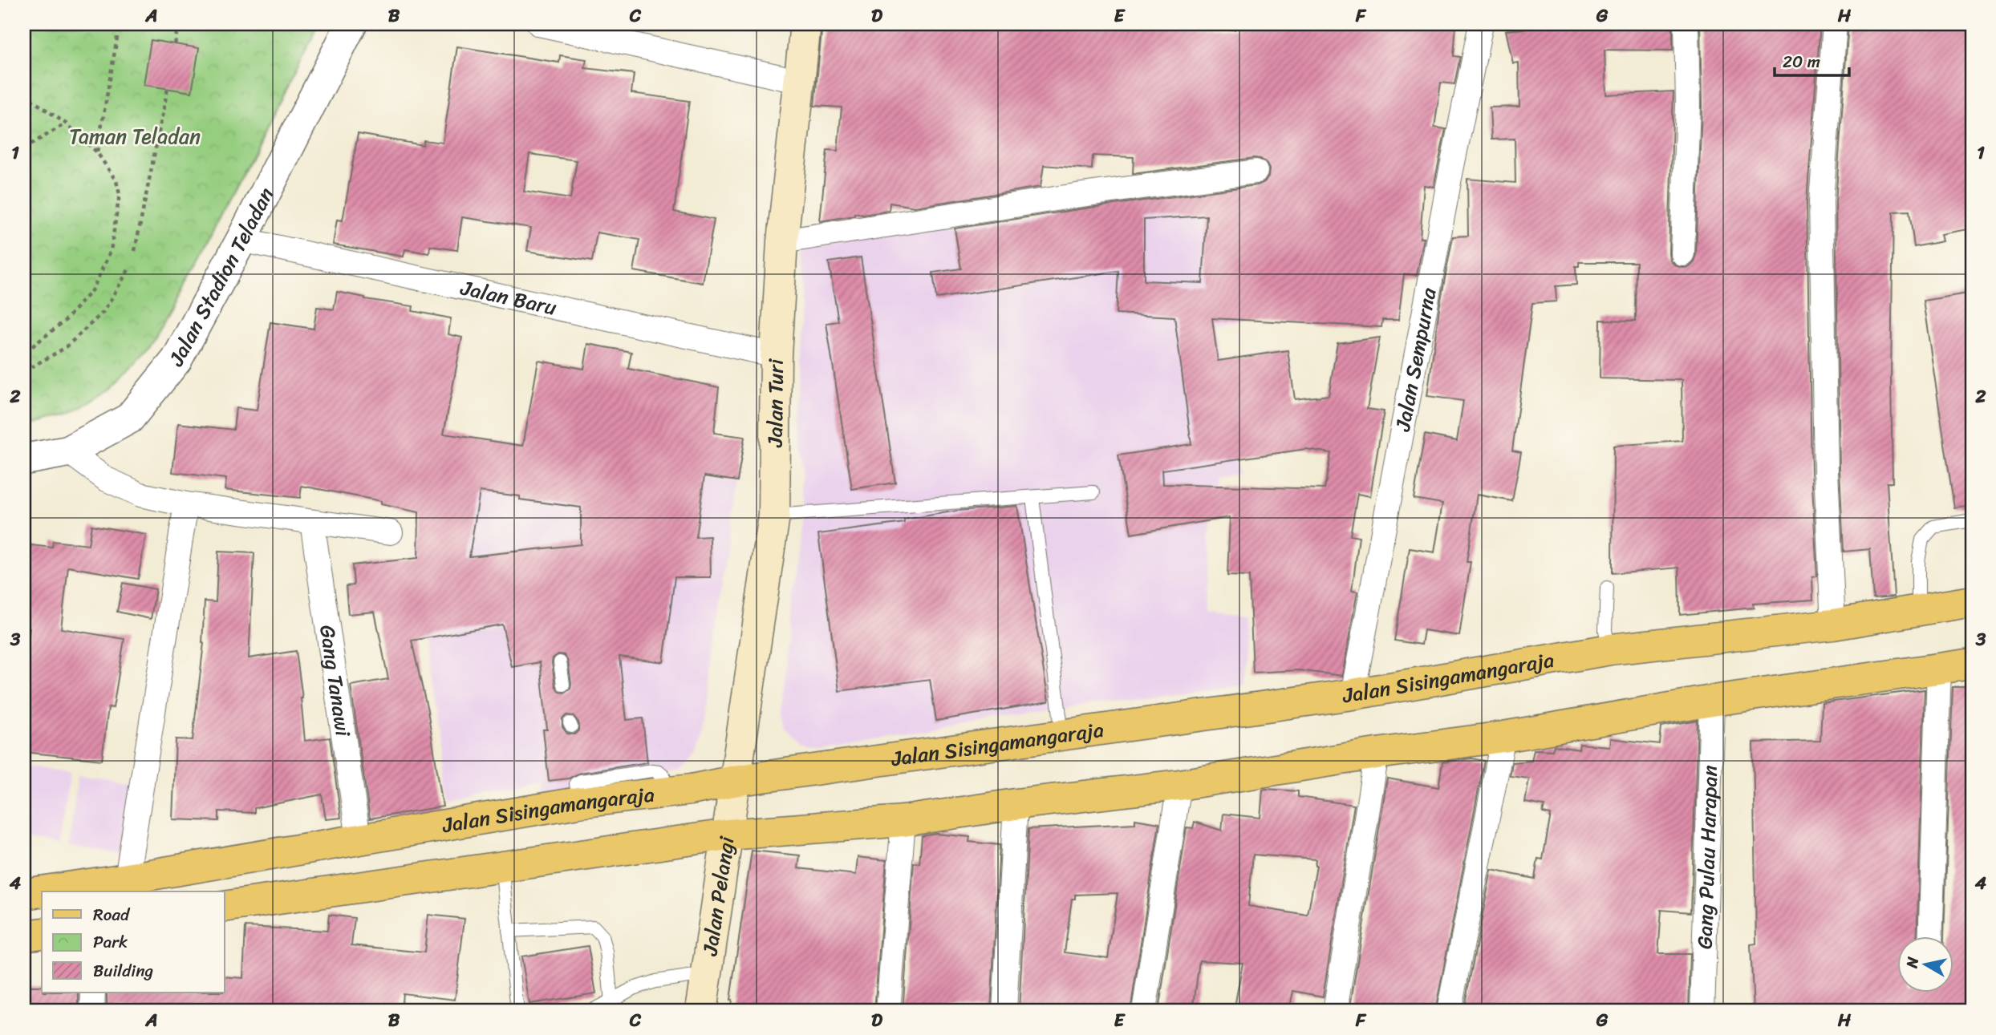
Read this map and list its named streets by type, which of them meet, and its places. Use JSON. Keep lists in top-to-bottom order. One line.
{"streets":{"main road":["Jalan Turi","Jalan Sisingamangaraja","Jalan Pelangi"],"street":["Jalan Stadion Teladan","Jalan Baru","Jalan Sempurna","Gang Tanawi","Gang Pulau Harapan"]},"crossings":[["Jalan Stadion Teladan","Jalan Baru"],["Jalan Baru","Jalan Turi"],["Jalan Sempurna","Jalan Sisingamangaraja"],["Jalan Turi","Jalan Sisingamangaraja"],["Jalan Turi","Jalan Pelangi"],["Jalan Sisingamangaraja","Gang Tanawi"],["Jalan Sisingamangaraja","Jalan Pelangi"]],"parks":["Taman Teladan"],"legend":["Road","Park","Building"],"scale_bar":"20 m","north":"left","grid":{"columns":["A","B","C","D","E","F","G","H"],"rows":["1","2","3","4"]}}
